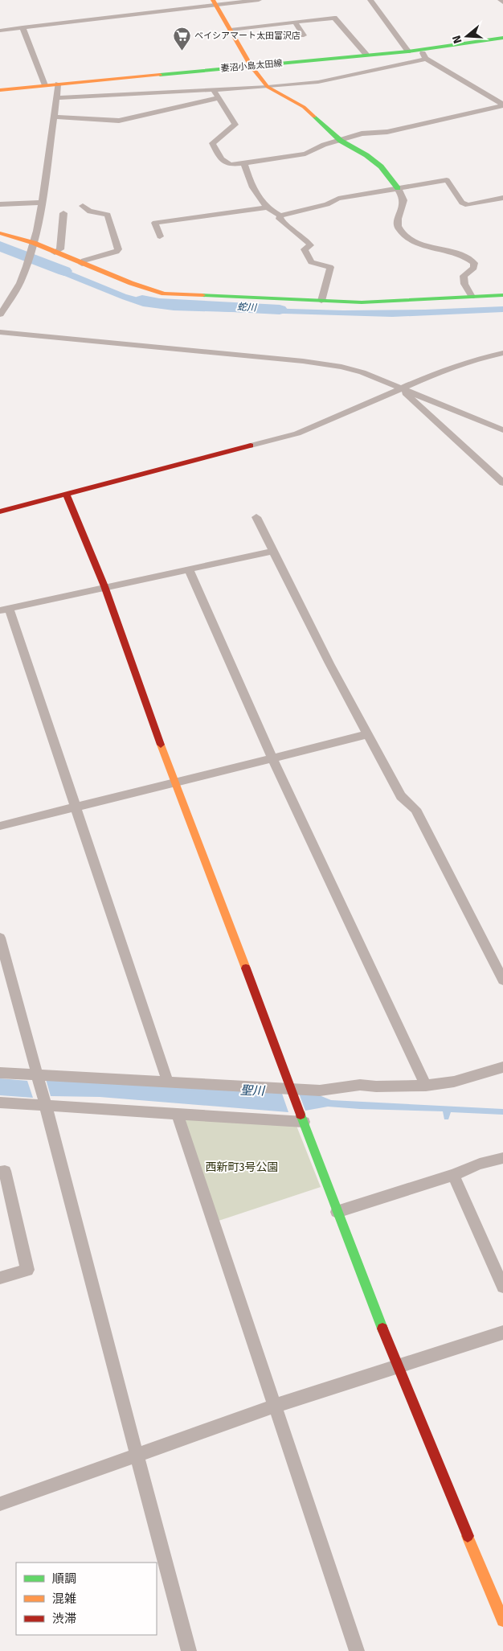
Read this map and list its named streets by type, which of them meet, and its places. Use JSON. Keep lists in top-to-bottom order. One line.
{"streets":{"street":["妻沼小島太田線"]},"water":["蛇川","聖川"],"parks":["西新町3号公園"],"places":{"supermarket":["ベイシアマート太田富沢店"]},"legend":["順調","混雑","渋滞"],"north":"left"}
